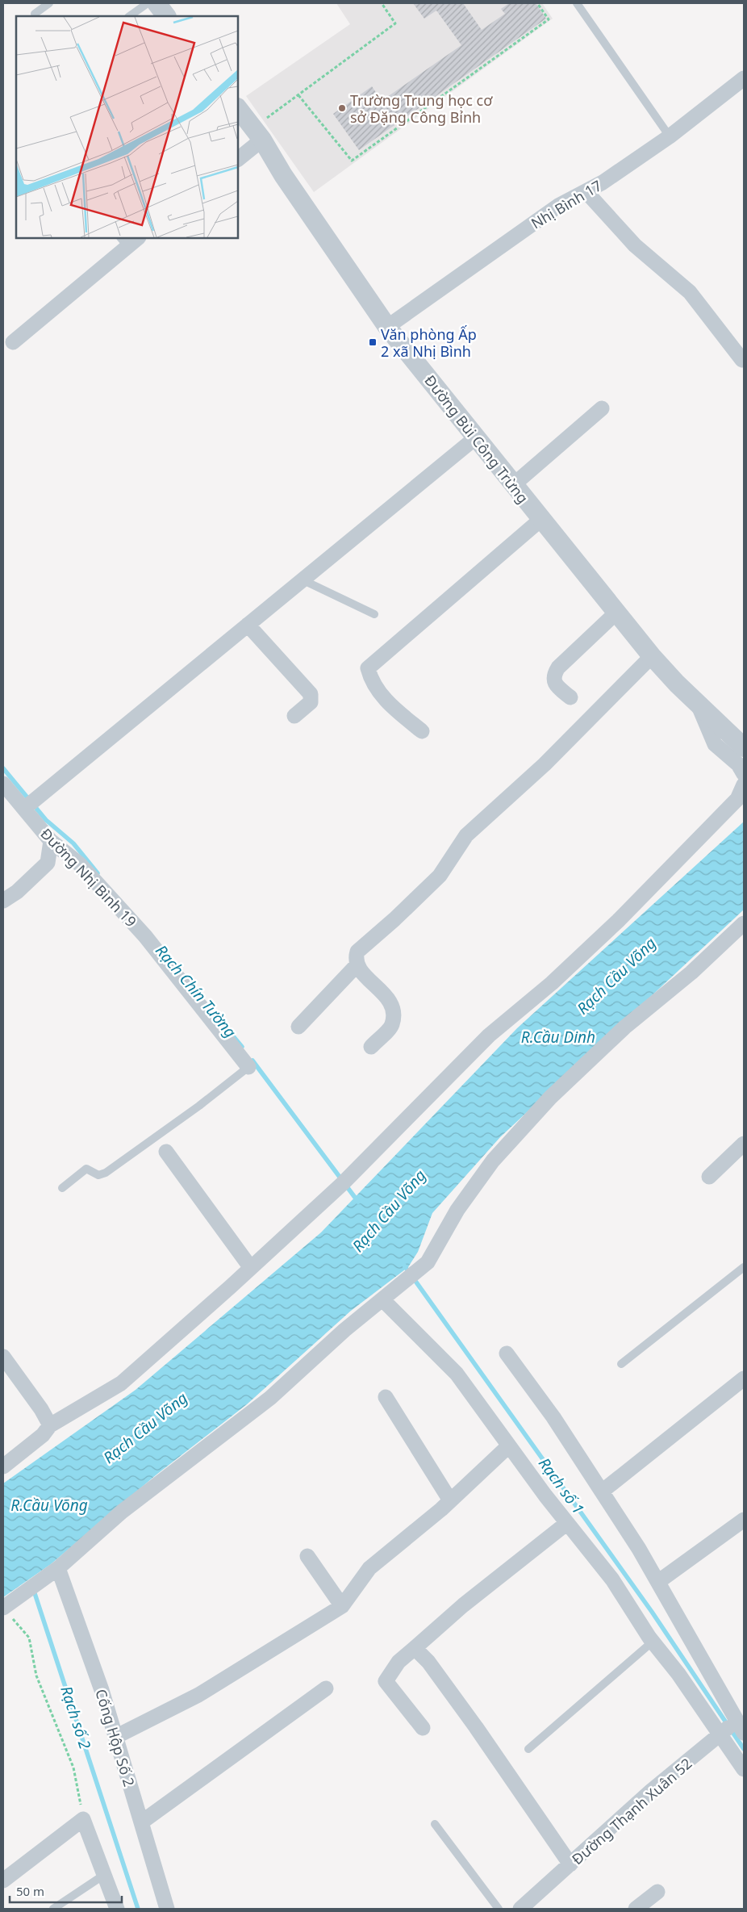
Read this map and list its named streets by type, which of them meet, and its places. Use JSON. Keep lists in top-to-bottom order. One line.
{"streets":{"street":["Nhị Bình 17","Đường Bùi Công Trừng","Đường Nhị Bình 19","Cống Hộp Số 2","Đường Thạnh Xuân 52"]},"crossings":[["Nhị Bình 17","Đường Bùi Công Trừng"]],"water":["Rạch Cầu Võng","Rạch Chín Tường","R.Cầu Dinh","Rạch số 1","R.Cầu Võng","Rạch số 2"],"places":{"other":["Trường Trung học cơ sở Đặng Công Bỉnh"],"transit":["Văn phòng Ấp 2 xã Nhị Bình"]},"scale_bar":"50 m"}
